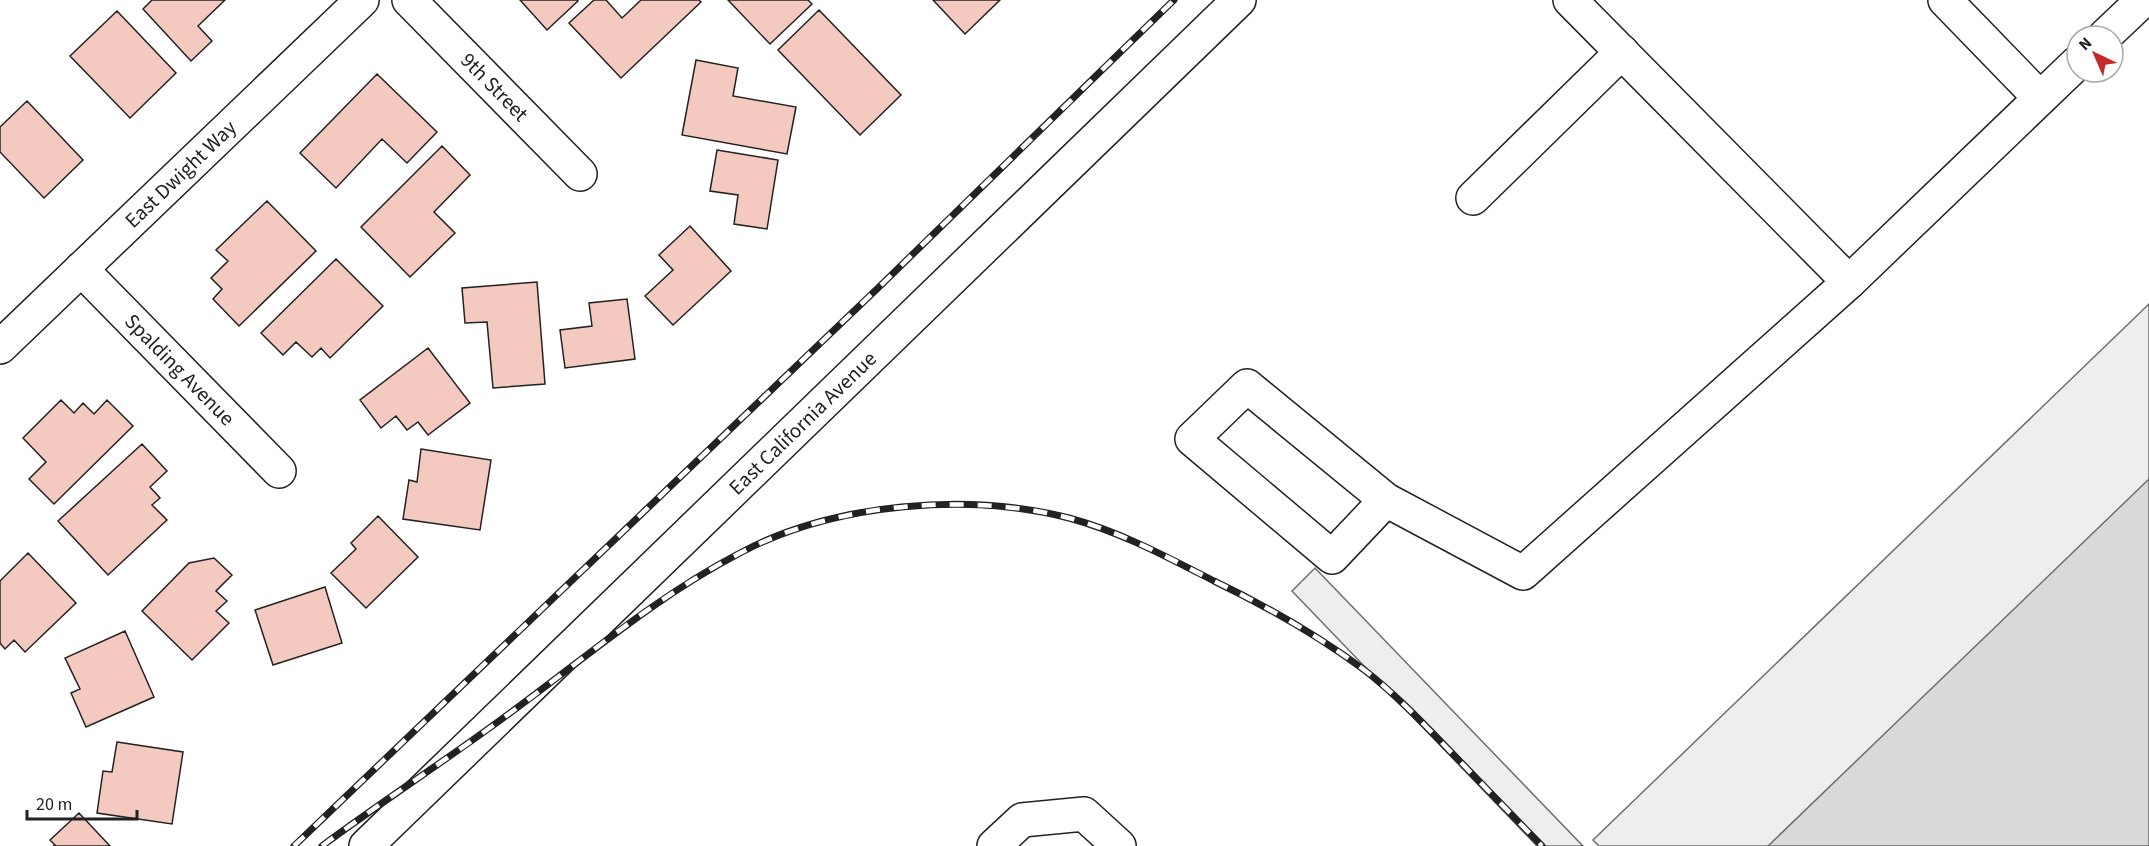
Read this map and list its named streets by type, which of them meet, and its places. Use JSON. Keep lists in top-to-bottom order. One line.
{"streets":{"street":["9th Street","East Dwight Way","Spalding Avenue","East California Avenue"]},"crossings":[["East Dwight Way","Spalding Avenue"]],"scale_bar":"20 m","north":"top left"}
